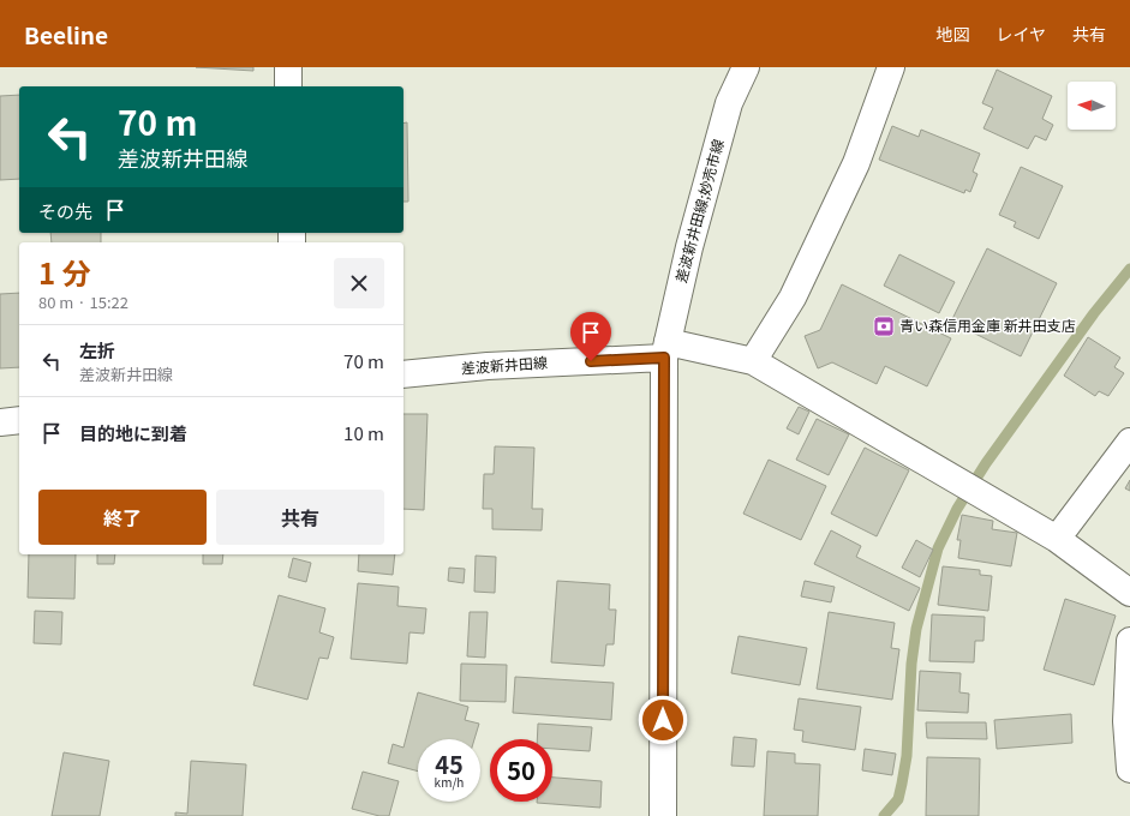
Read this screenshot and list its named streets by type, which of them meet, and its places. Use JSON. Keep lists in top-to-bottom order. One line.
{"streets":{"street":["差波新井田線;妙売市線","差波新井田線"]},"crossings":[["差波新井田線;妙売市線","差波新井田線"]],"places":{"bank":["青い森信用金庫 新井田支店"]},"north":"left","page":{"header":"Beeline","nav":["地図","レイヤ","共有"],"turn":["70 m","差波新井田線"],"then":"その先","heading":["1 分","80 m · 15:22"],"list":[{"name":"左折","note":"差波新井田線","value":"70 m"},{"name":"目的地に到着","value":"10 m"}],"buttons":["終了","共有"],"speed":"45 km/h","limit":"50"}}
